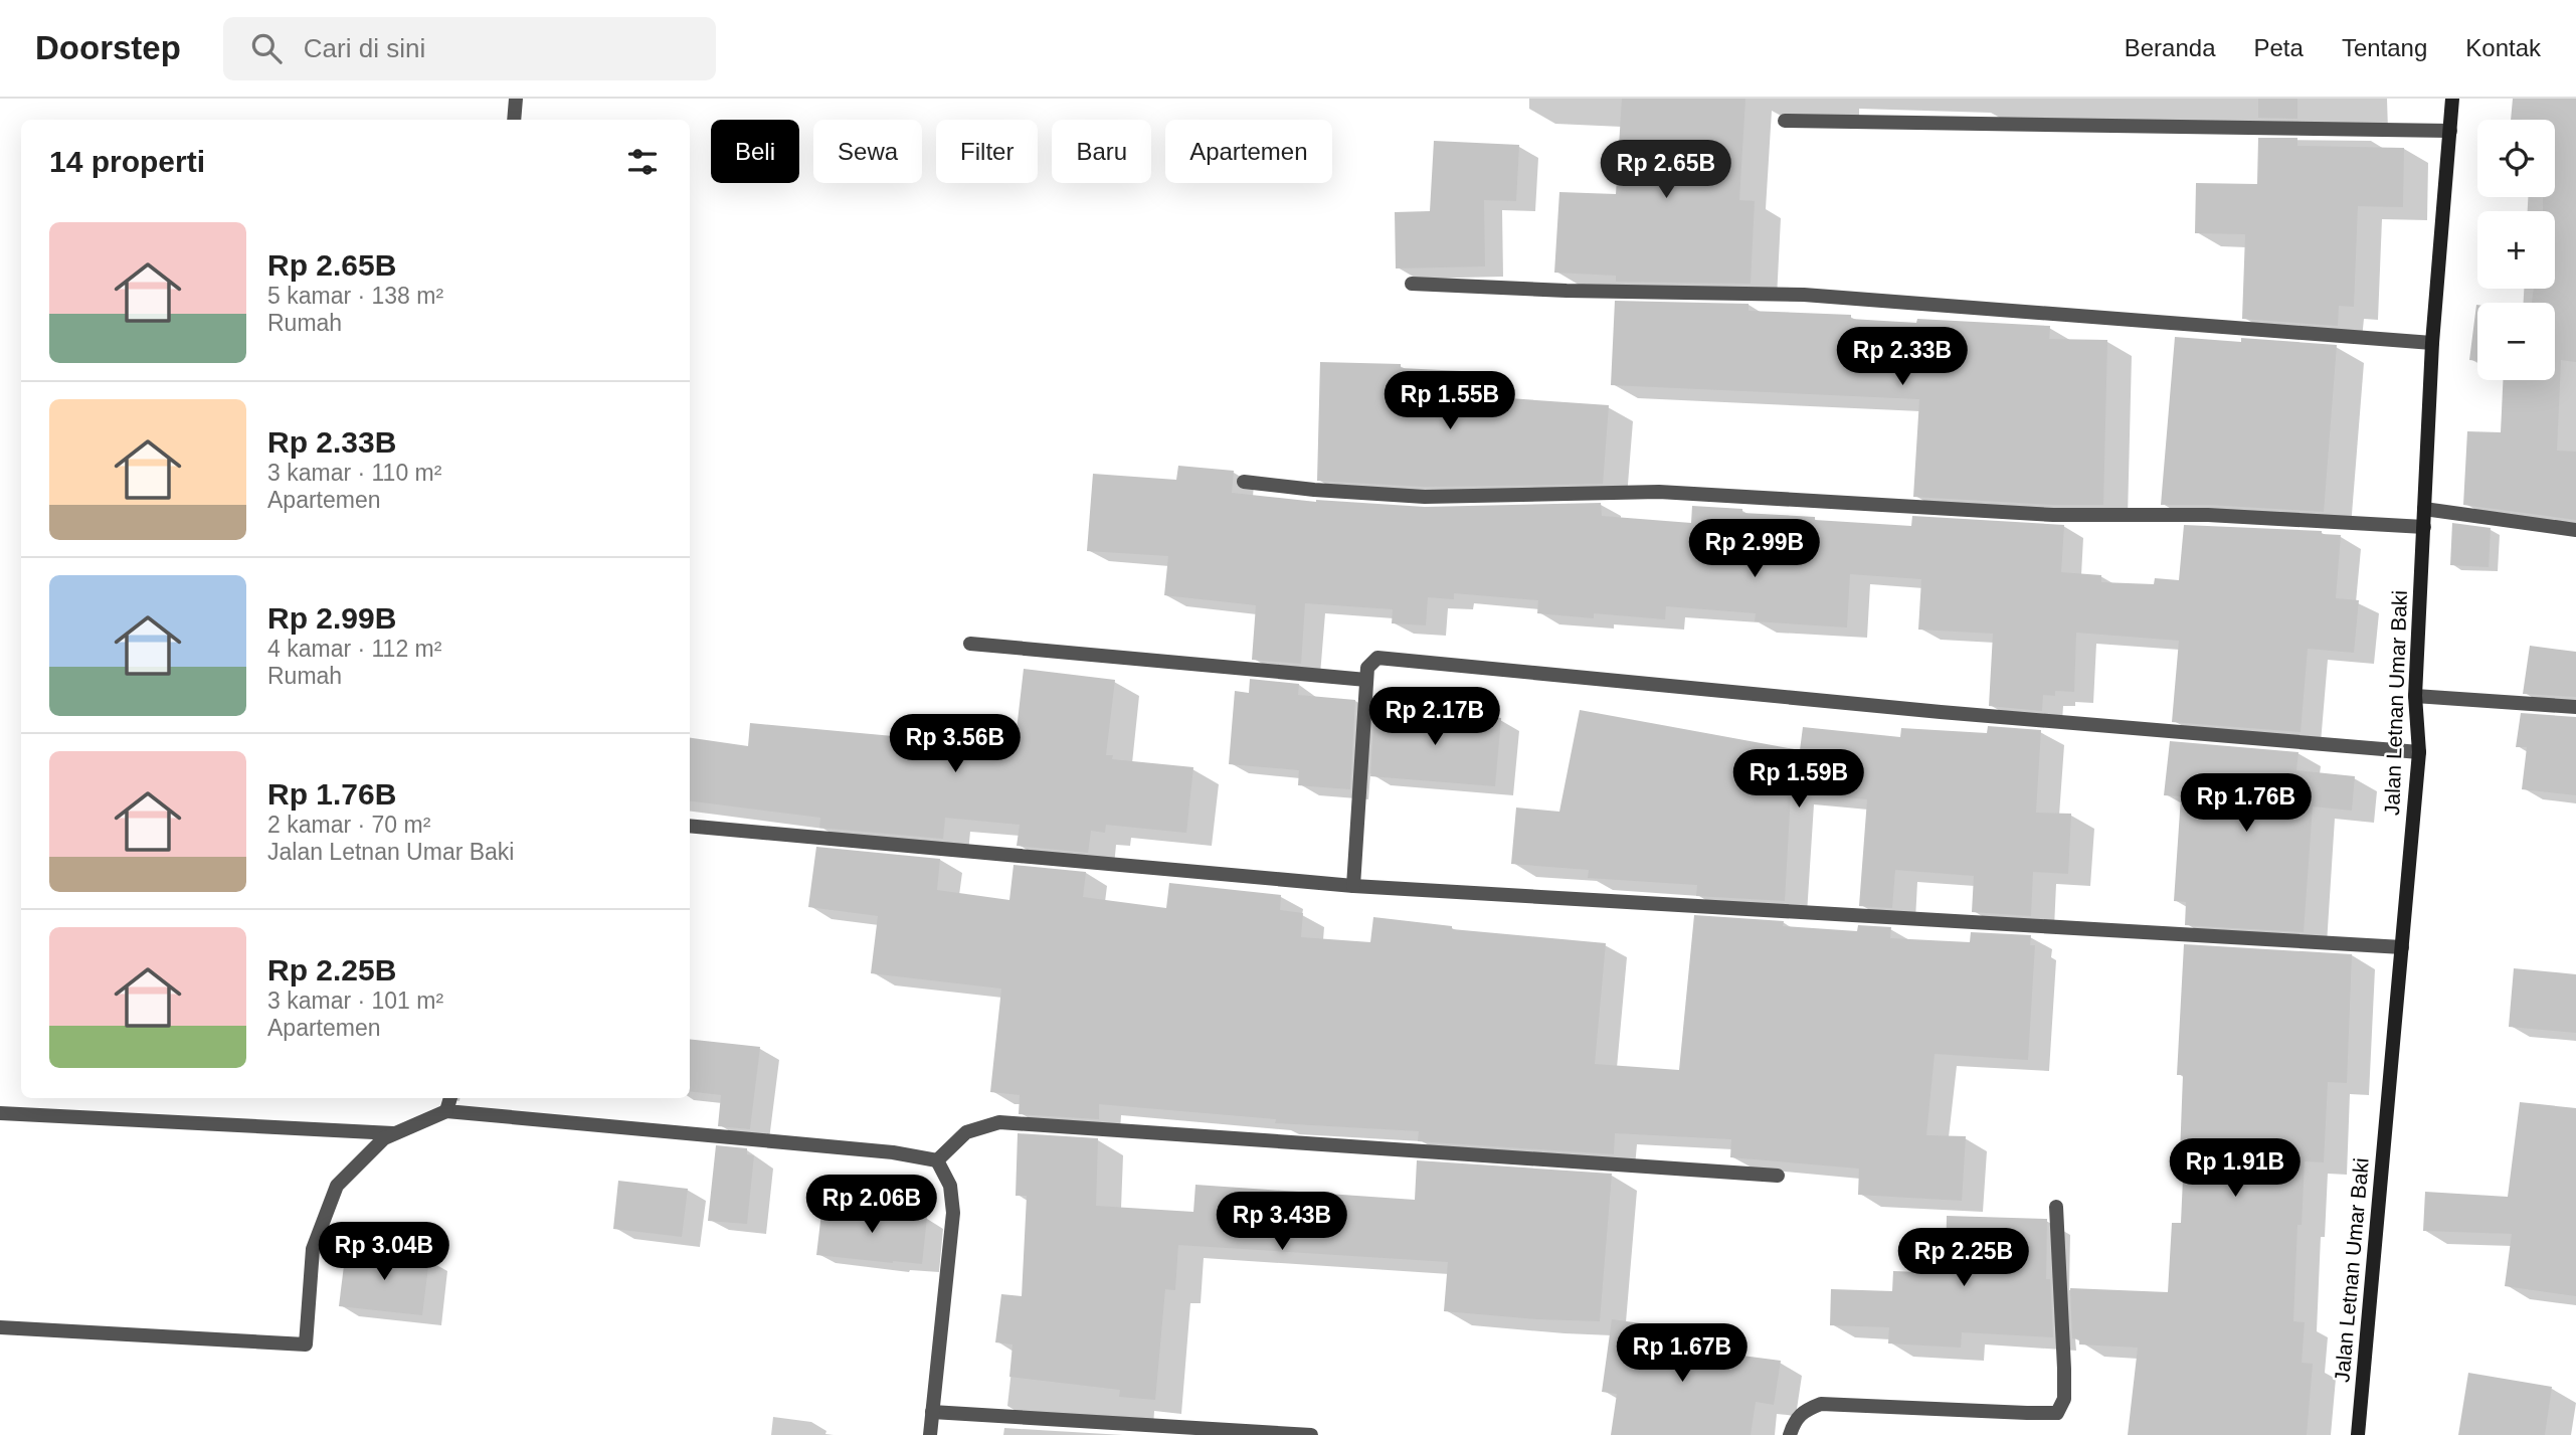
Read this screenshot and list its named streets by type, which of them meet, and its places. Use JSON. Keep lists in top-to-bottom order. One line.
{"streets":{"street":["Jalan Letnan Umar Baki"]},"page":{"header":"Doorstep","search":"Cari di sini","nav":["Beranda","Peta","Tentang","Kontak"],"map_buttons":["+","−"],"chip":["Beli","Sewa","Filter","Baru","Apartemen"],"heading":"14 properti","price":["Rp 2.65B","Rp 2.33B","Rp 1.55B","Rp 2.99B","Rp 2.17B","Rp 3.56B","Rp 1.59B","Rp 1.76B","Rp 1.91B","Rp 2.06B","Rp 3.43B","Rp 3.04B","Rp 2.25B","Rp 1.67B"],"list":[{"name":"Rp 2.65B","note":"5 kamar · 138 m² · Rumah"},{"name":"Rp 2.33B","note":"3 kamar · 110 m² · Apartemen"},{"name":"Rp 2.99B","note":"4 kamar · 112 m² · Rumah"},{"name":"Rp 1.76B","note":"2 kamar · 70 m² · Jalan Letnan Umar Baki"},{"name":"Rp 2.25B","note":"3 kamar · 101 m² · Apartemen"}]}}
